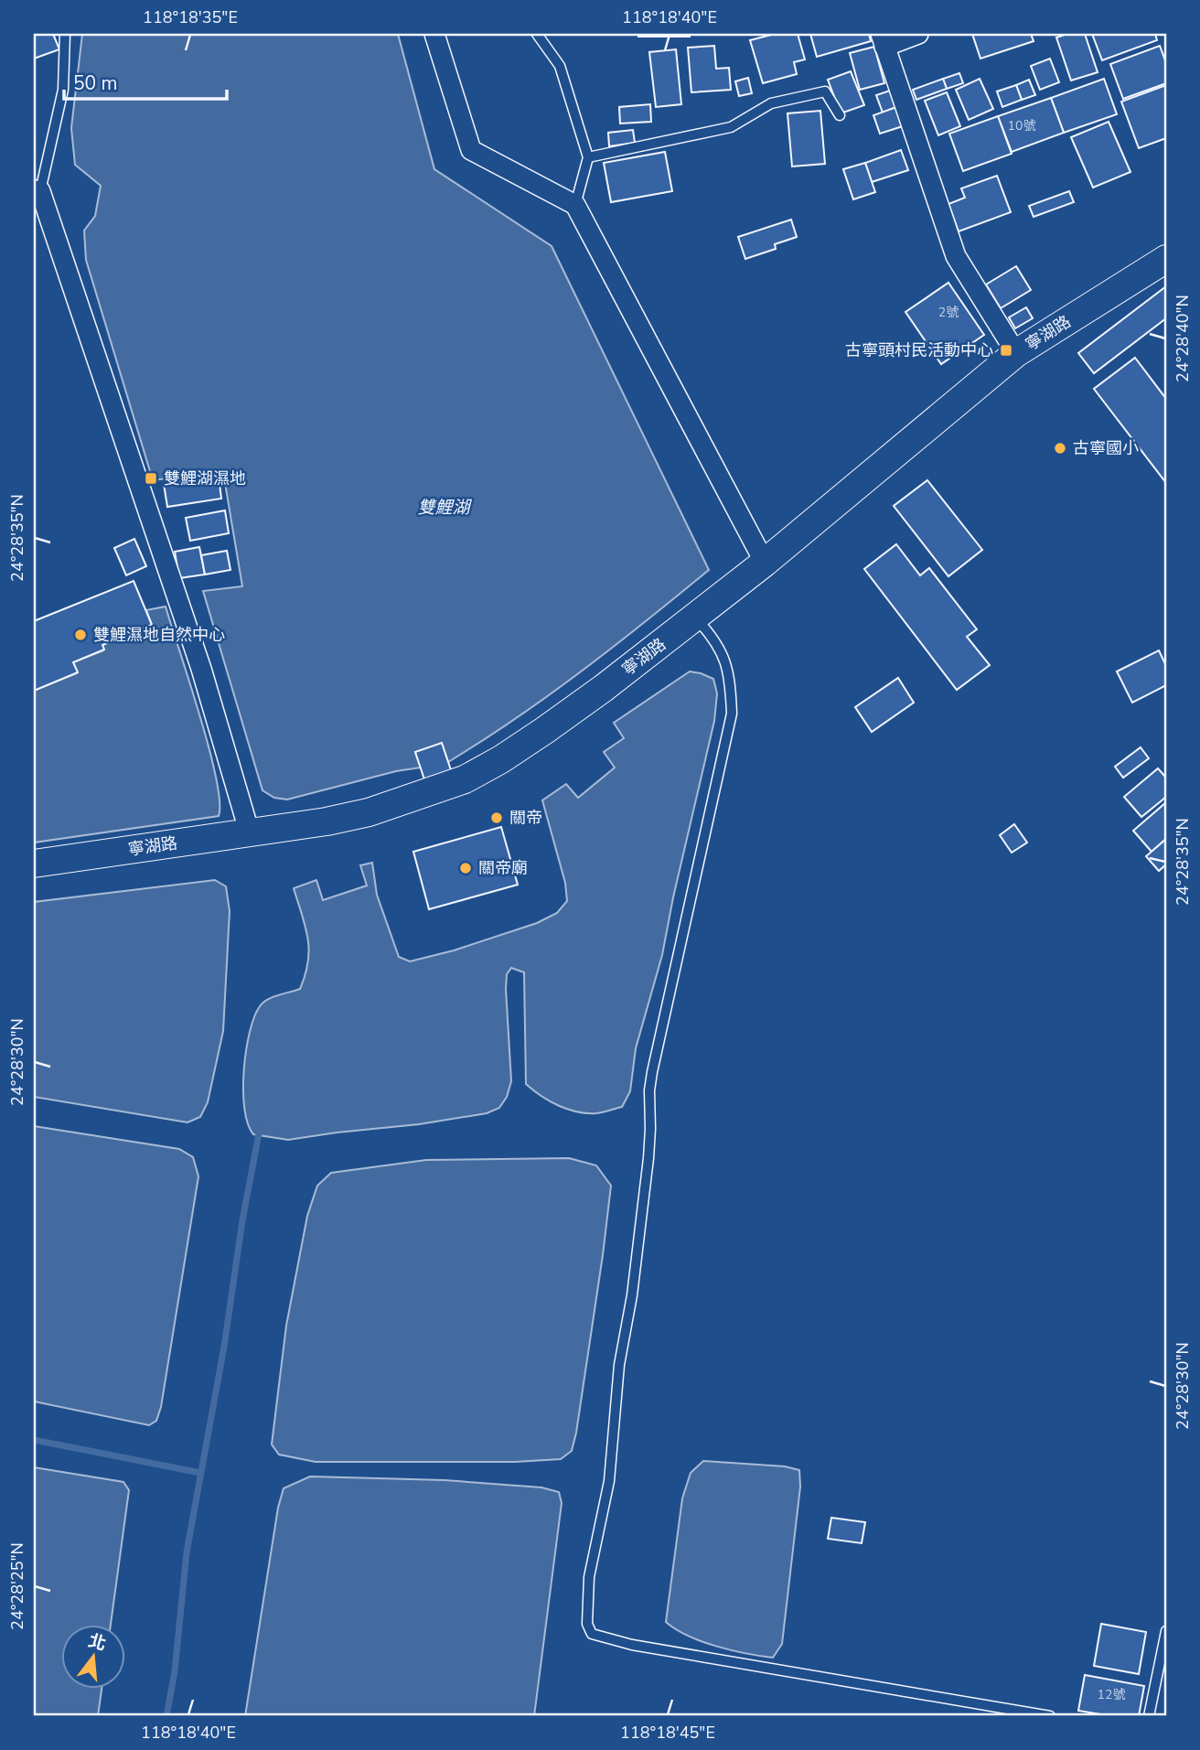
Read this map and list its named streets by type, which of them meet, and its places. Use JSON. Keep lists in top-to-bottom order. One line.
{"streets":{"main road":["寧湖路"]},"water":["雙鯉湖"],"places":{"transit":["古寧頭村民活動中心","雙鯉湖濕地"],"other":["古寧國小","雙鯉濕地自然中心","關帝","關帝廟"]},"house_numbers":["10號","2號","12號"],"scale_bar":"50 m","north":"top","coordinates":["118°18'35\"E","118°18'40\"E","24°28'40\"N","24°28'35\"N","24°28'30\"N","24°28'25\"N","118°18'45\"E"]}
